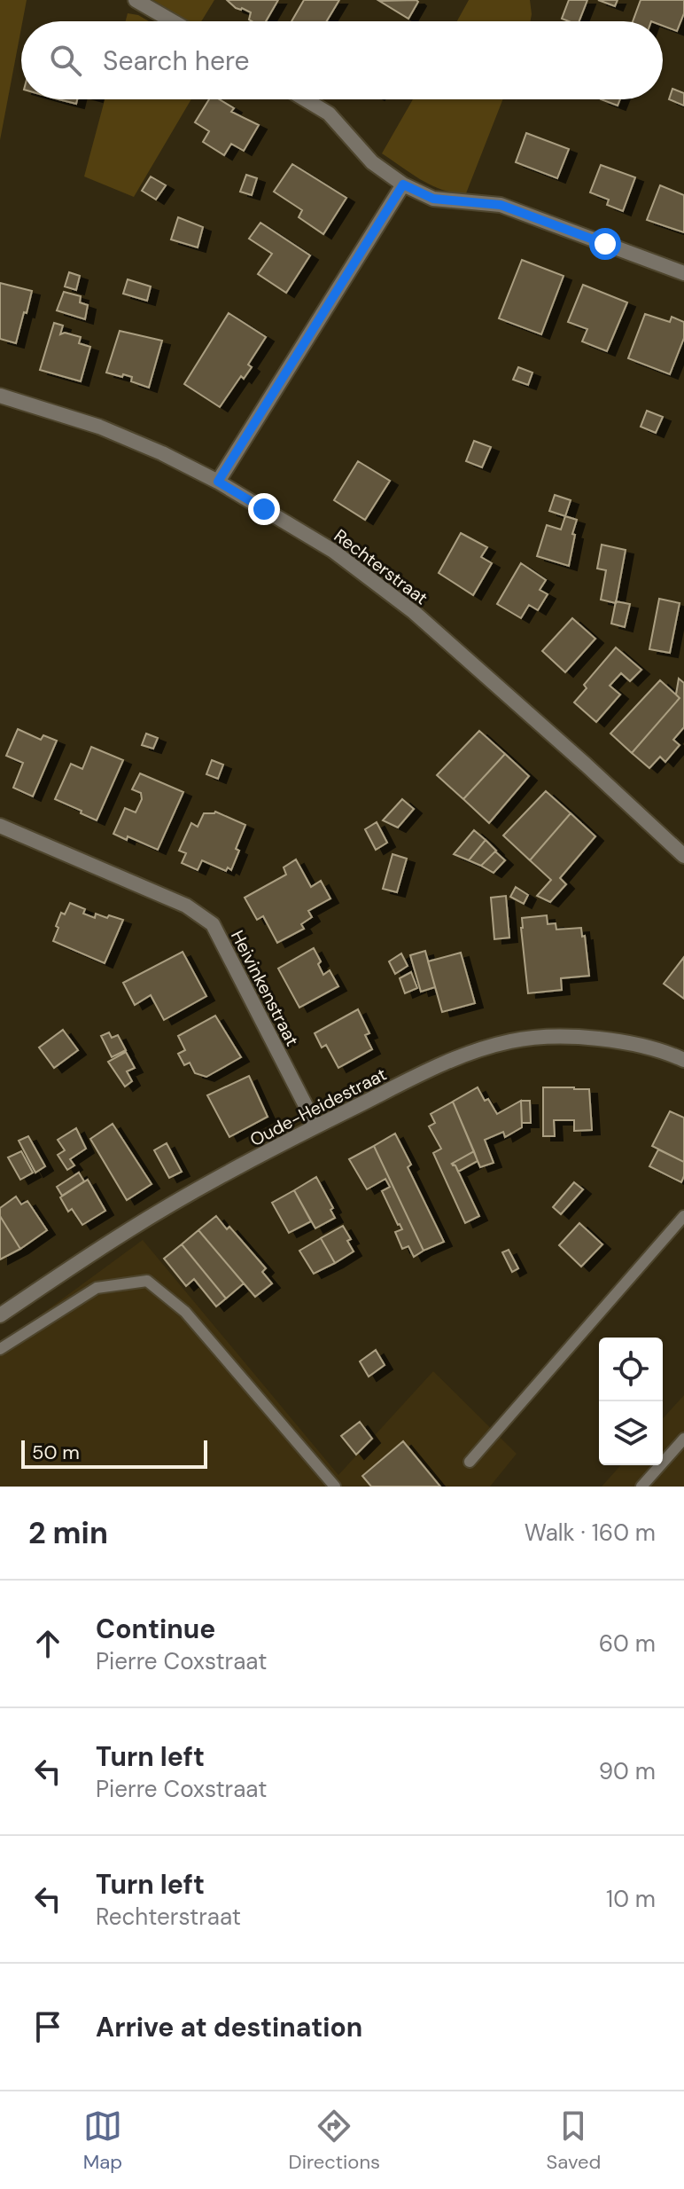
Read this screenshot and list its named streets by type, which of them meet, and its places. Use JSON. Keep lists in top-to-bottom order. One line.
{"streets":{"street":["Rechterstraat","Heivinkenstraat","Oude-Heidestraat"]},"crossings":[["Heivinkenstraat","Oude-Heidestraat"]],"scale_bar":"50 m","page":{"search":"Search here","scale":"50 m","heading":["2 min","Walk · 160 m"],"list":[["Continue","Pierre Coxstraat","60 m"],["Turn left","Pierre Coxstraat","90 m"],["Turn left","Rechterstraat","10 m"],"Arrive at destination"],"nav":["Map","Directions","Saved"]}}
